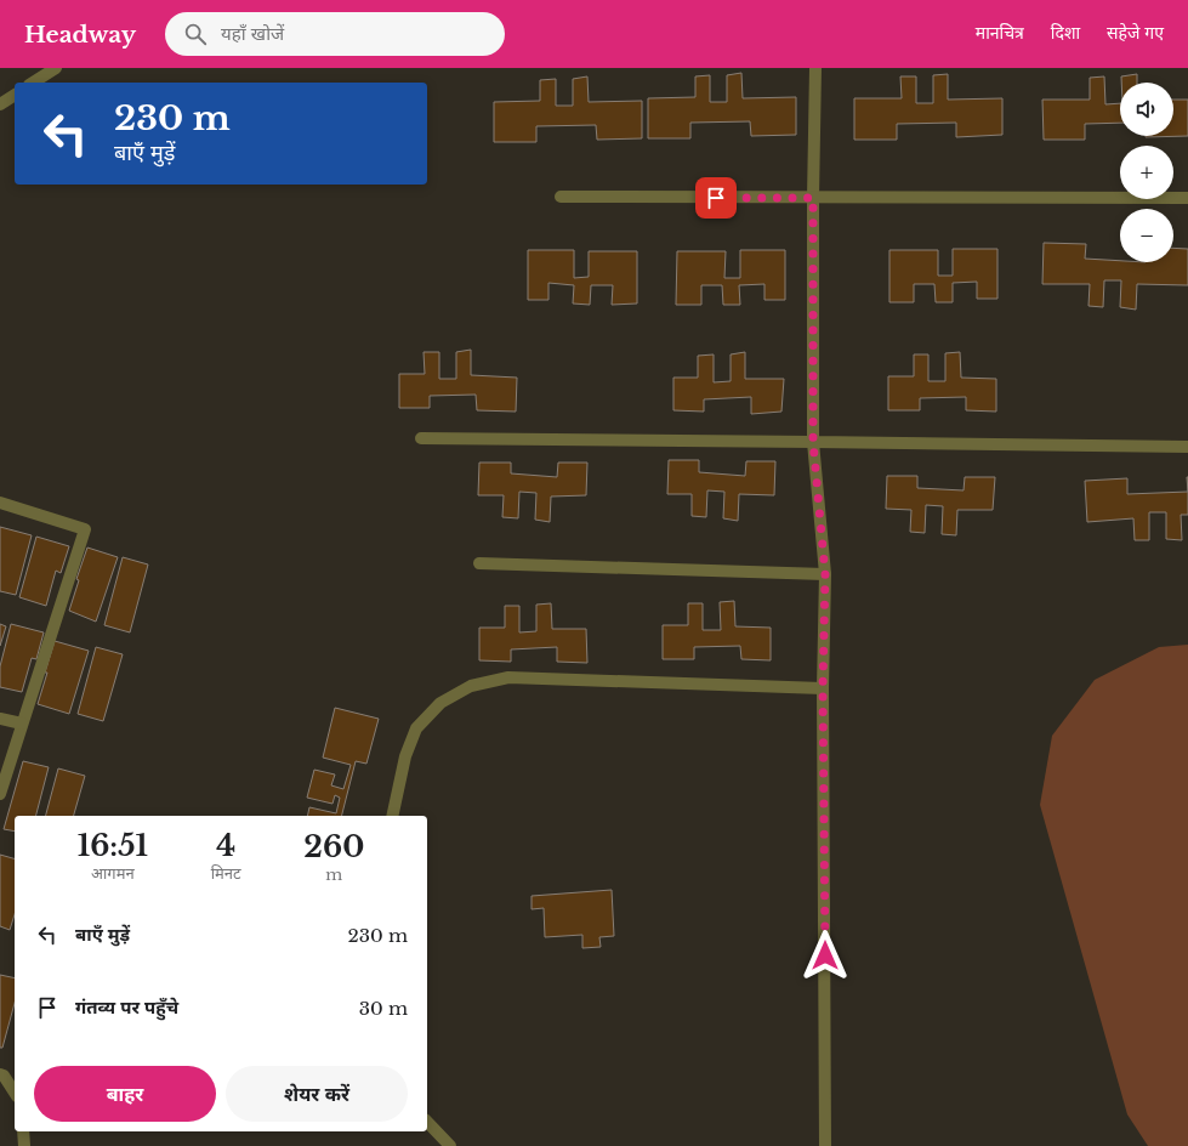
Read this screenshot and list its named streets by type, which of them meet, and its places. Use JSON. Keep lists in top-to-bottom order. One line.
{"page":{"header":"Headway","search":"यहाँ खोजें","nav":["मानचित्र","दिशा","सहेजे गए"],"map_buttons":["+","−"],"turn":["230 m","बाएँ मुड़ें"],"eta":["16:51","आगमन","4","मिनट","260","m"],"list":[{"name":"बाएँ मुड़ें","value":"230 m"},{"name":"गंतव्य पर पहुँचे","value":"30 m"}],"buttons":["बाहर","शेयर करें"]}}
